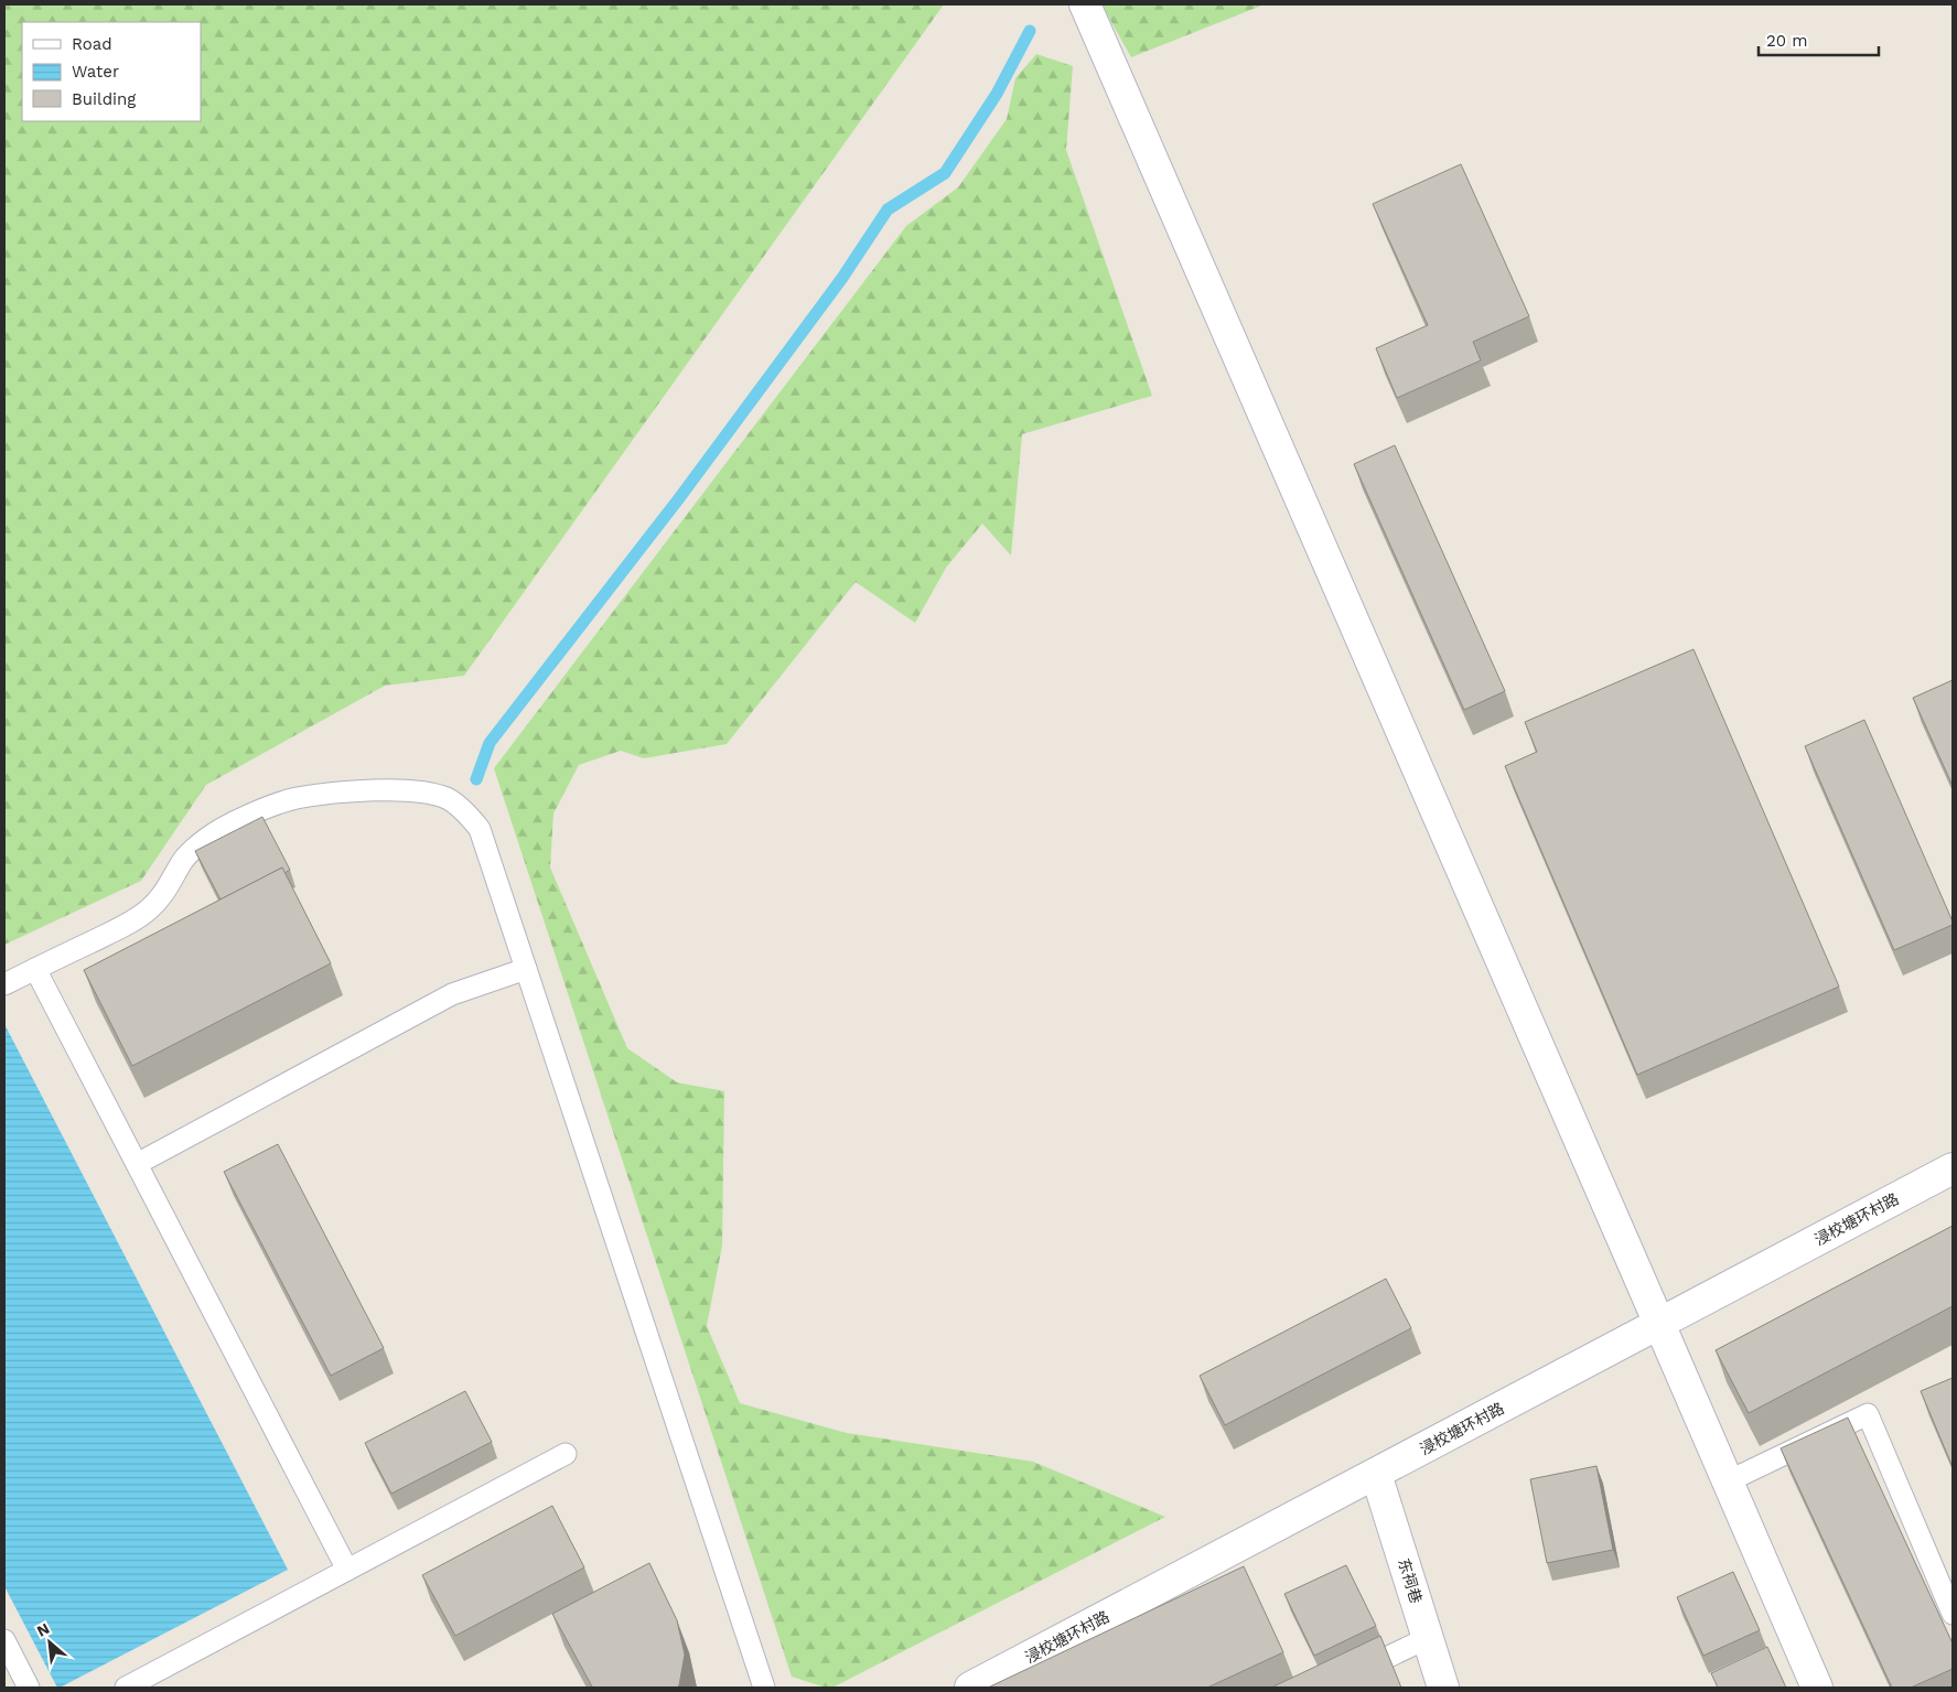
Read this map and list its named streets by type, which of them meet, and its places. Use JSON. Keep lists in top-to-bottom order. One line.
{"streets":{"street":["浸校塘环村路","东祠巷"]},"crossings":[["浸校塘环村路","东祠巷"]],"legend":["Road","Water","Building"],"scale_bar":"20 m","north":"top left"}
